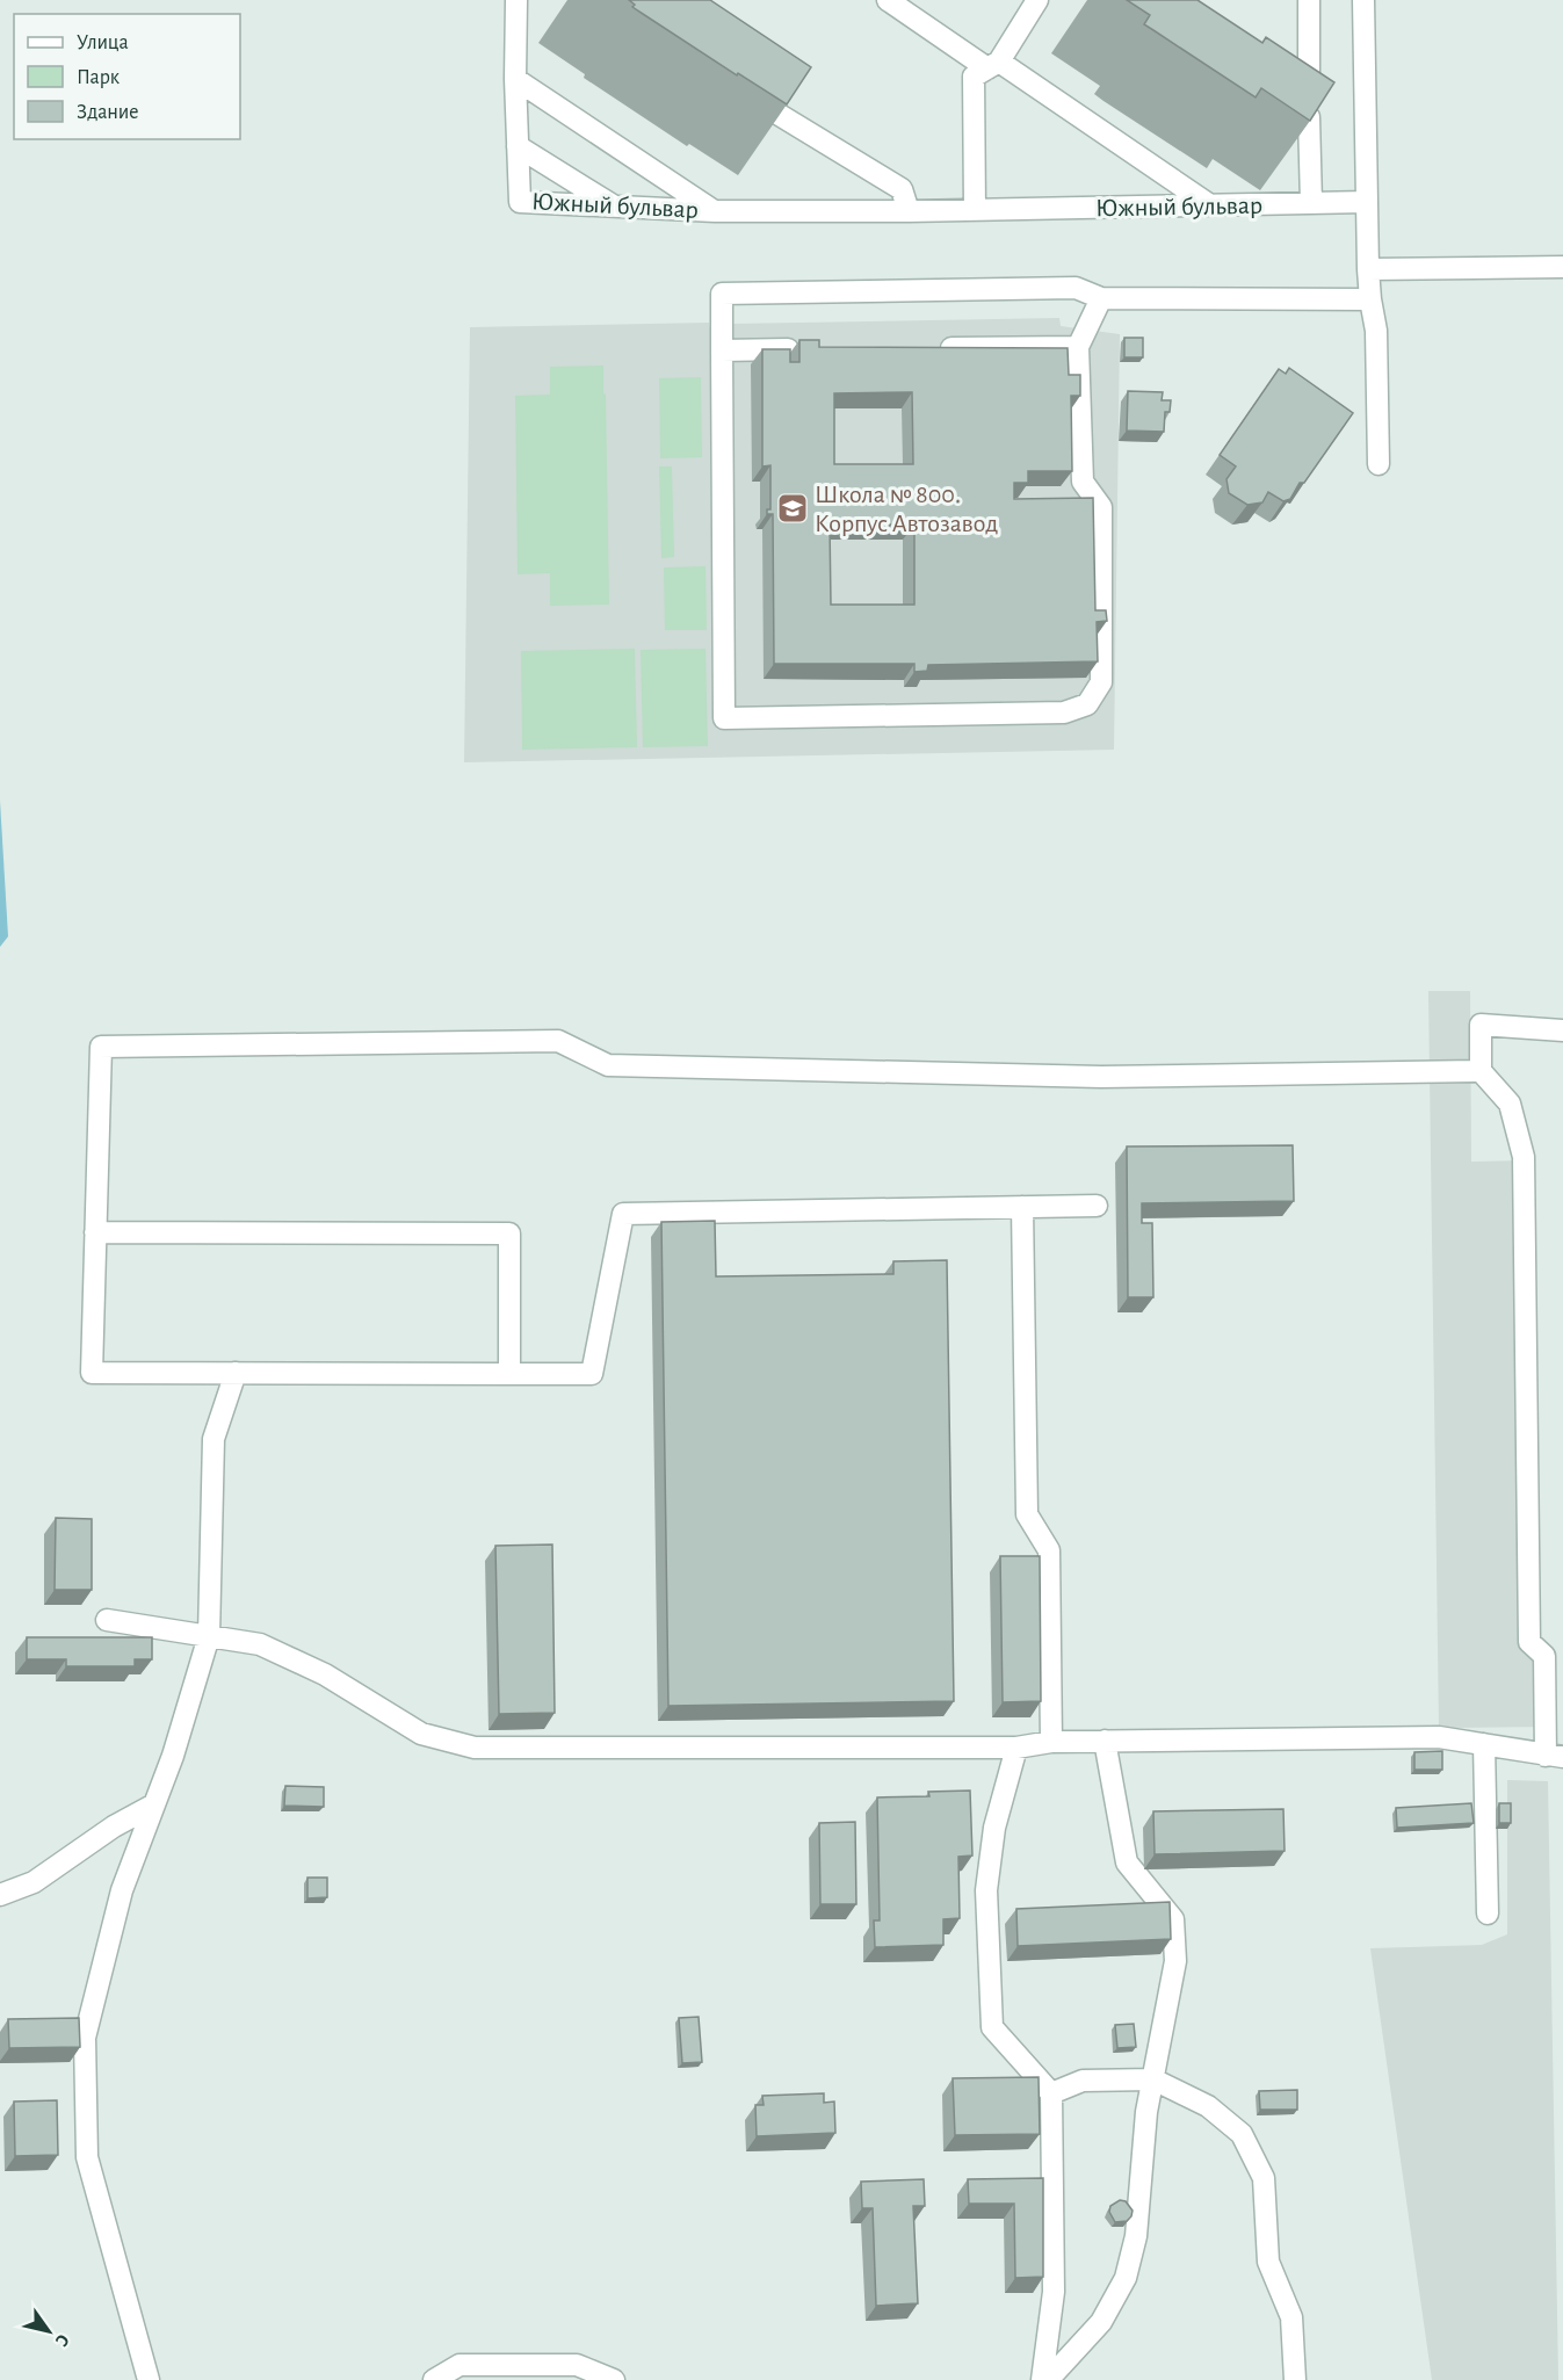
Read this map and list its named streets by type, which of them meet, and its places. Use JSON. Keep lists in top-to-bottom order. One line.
{"streets":{"lane":["Южный бульвар"]},"places":{"school or university":["Школа № 800. Корпус Автозавод"]},"legend":["Улица","Парк","Здание"],"north":"bottom right"}
